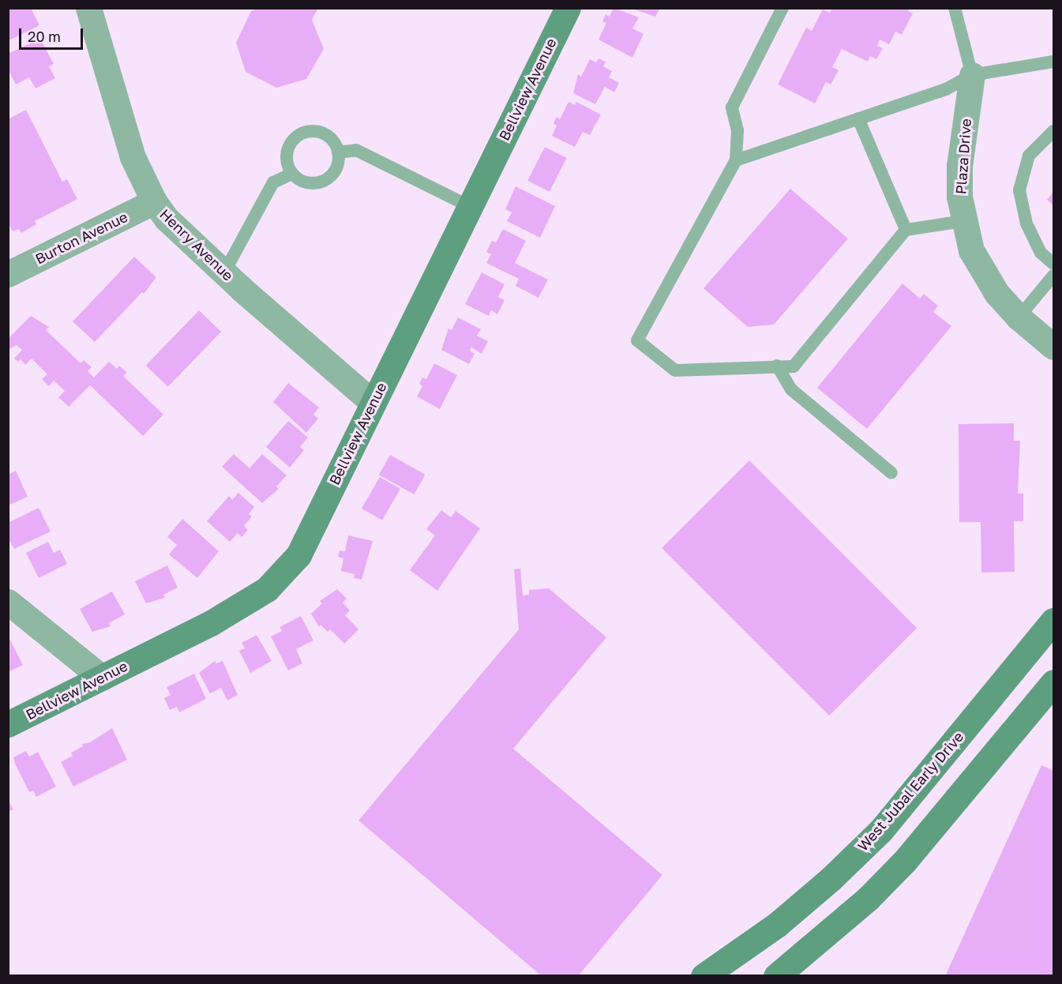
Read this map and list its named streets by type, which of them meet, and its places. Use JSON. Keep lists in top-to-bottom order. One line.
{"streets":{"street":["Bellview Avenue","Plaza Drive","Burton Avenue","Henry Avenue","West Jubal Early Drive"]},"crossings":[["Bellview Avenue","Henry Avenue"],["Burton Avenue","Henry Avenue"]],"scale_bar":"20 m"}
